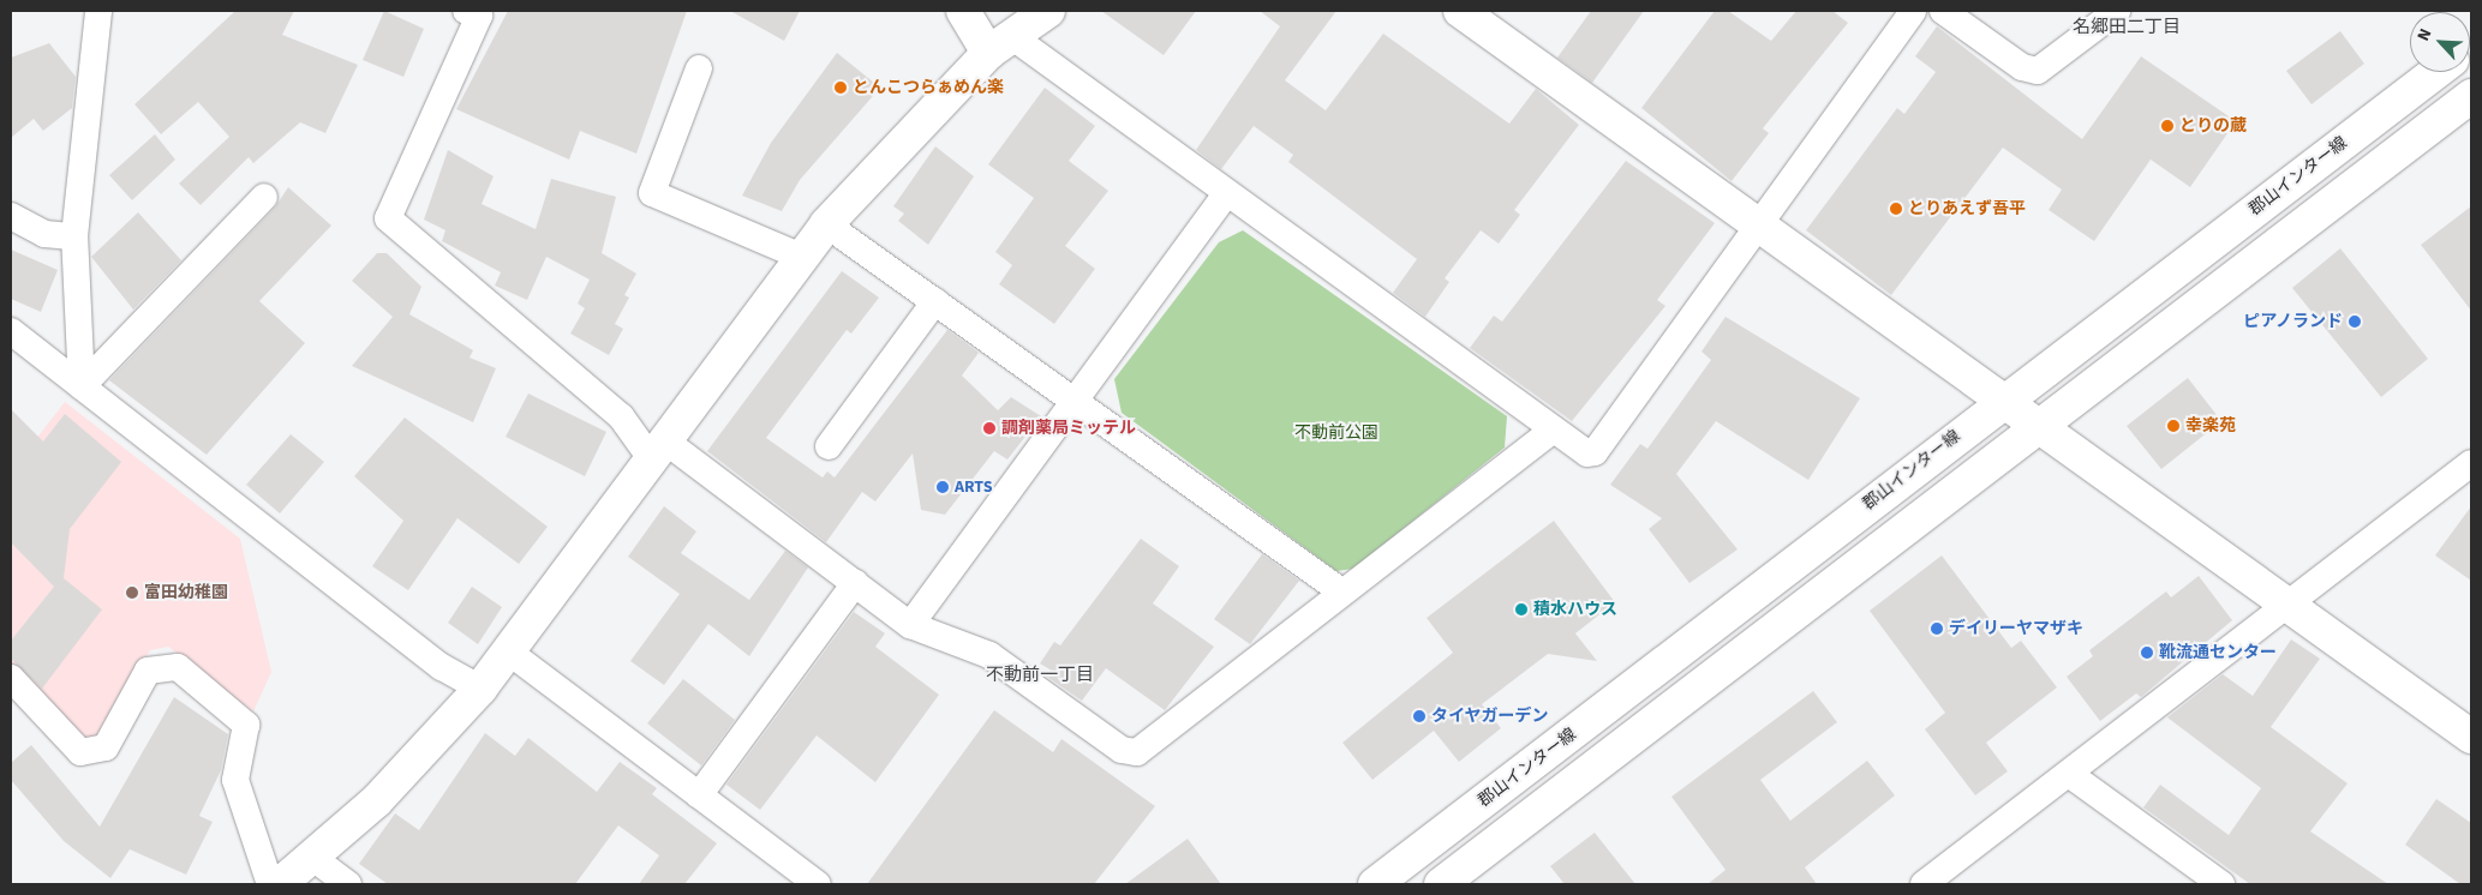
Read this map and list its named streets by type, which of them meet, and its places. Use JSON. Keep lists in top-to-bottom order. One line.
{"streets":{"street":["郡山インター線"]},"districts":["名郷田二丁目","不動前一丁目"],"parks":["不動前公園"],"places":["とんこつらぁめん楽","とりの蔵","とりあえず吾平","ピアノランド","幸楽苑","調剤薬局ミッテル","ARTS","富田幼稚園","積水ハウス","デイリーヤマザキ","靴流通センター","タイヤガーデン"],"north":"top left"}
